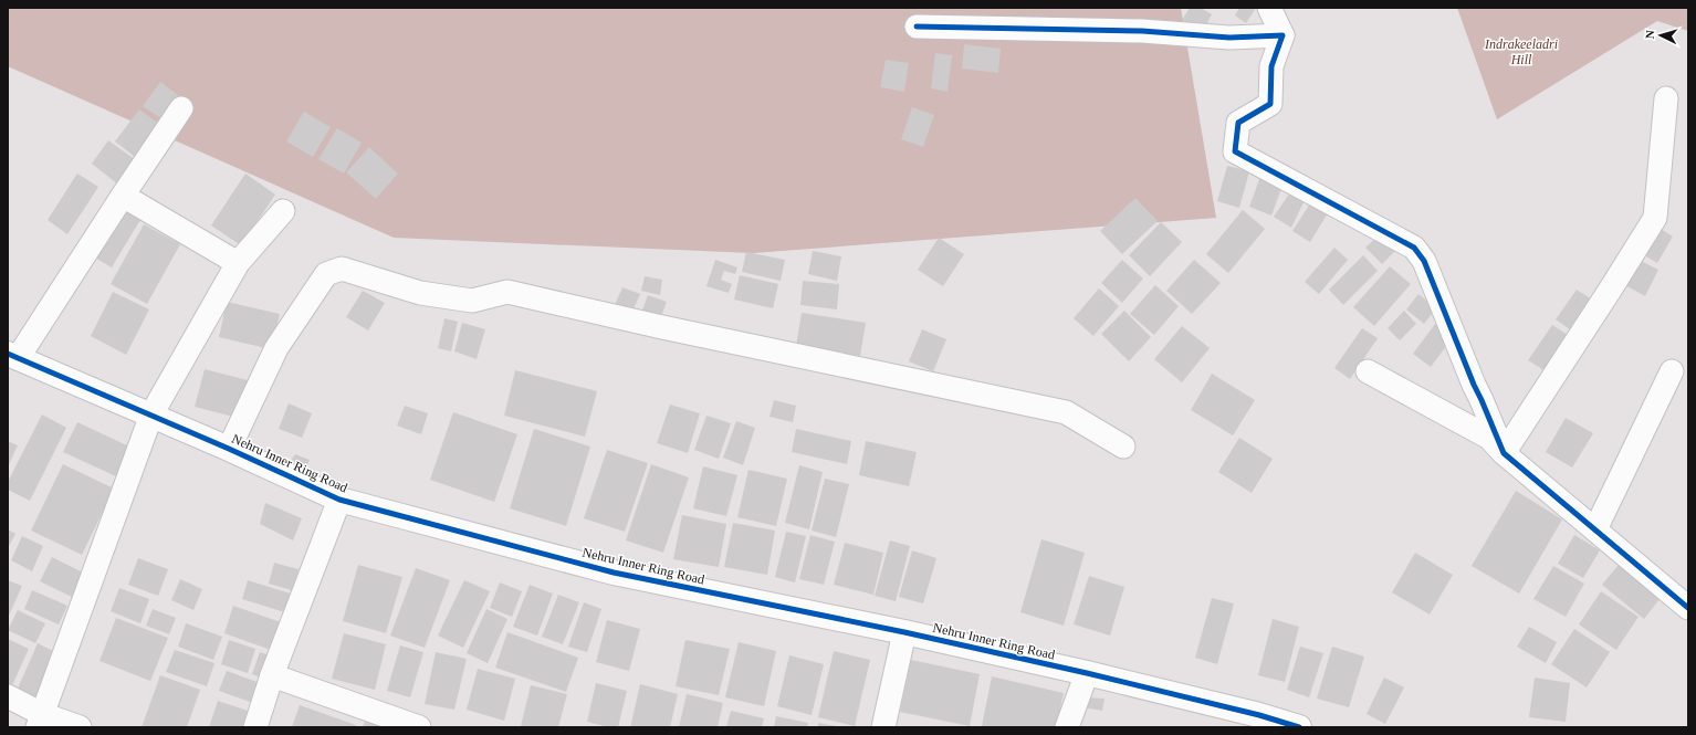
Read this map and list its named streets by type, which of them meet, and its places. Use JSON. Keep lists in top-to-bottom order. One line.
{"streets":{"street":["Nehru Inner Ring Road"]},"parks":["Indrakeeladri Hill"],"north":"left"}
